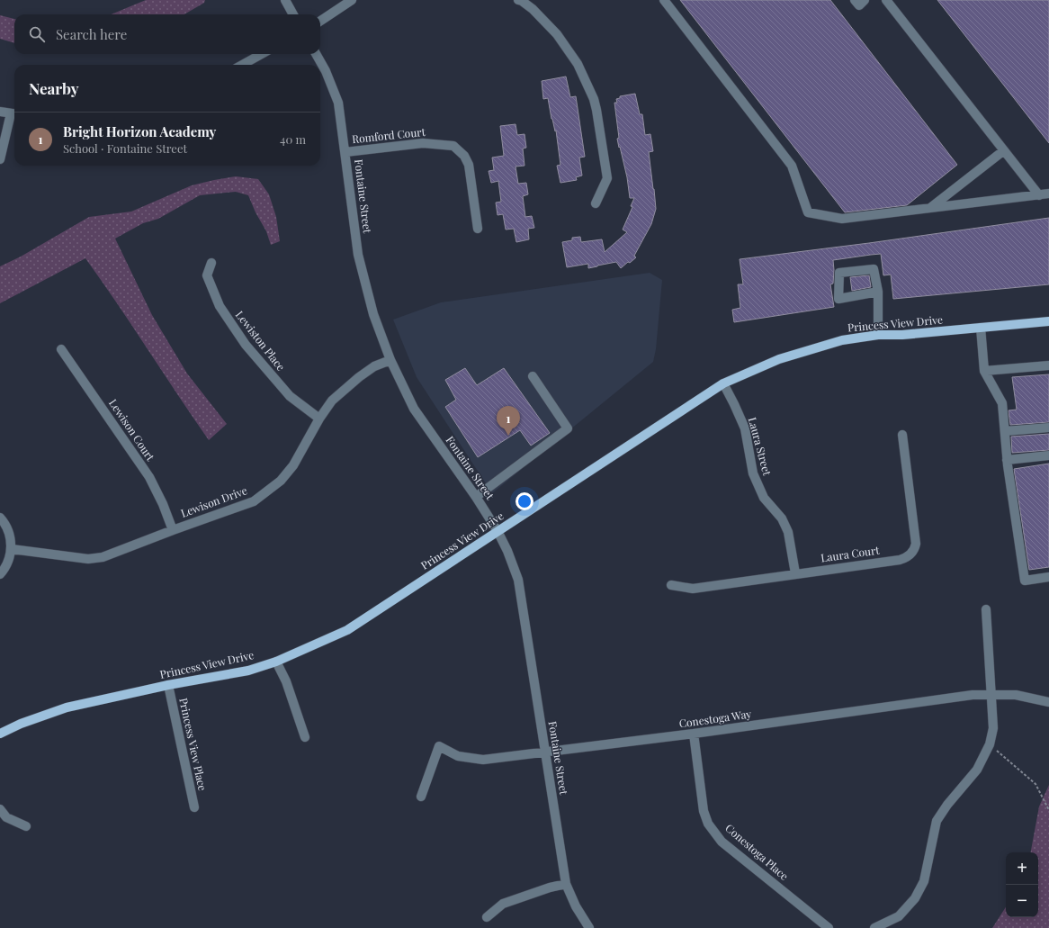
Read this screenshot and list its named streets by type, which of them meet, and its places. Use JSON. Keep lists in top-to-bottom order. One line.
{"streets":{"main road":["Princess View Drive"],"street":["Romford Court","Fontaine Street","Lewiston Place","Lewison Court","Laura Street","Lewison Drive","Laura Court","Conestoga Way","Princess View Place","Conestoga Place"]},"crossings":[["Romford Court","Fontaine Street"],["Fontaine Street","Princess View Drive"],["Fontaine Street","Lewison Drive"],["Fontaine Street","Conestoga Way"],["Princess View Drive","Laura Street"],["Princess View Drive","Princess View Place"],["Lewiston Place","Lewison Drive"],["Lewison Court","Lewison Drive"],["Laura Street","Laura Court"],["Conestoga Way","Conestoga Place"]],"page":{"search":"Search here","heading":"Nearby","list":[{"mark":"1","name":"Bright Horizon Academy","note":"School · Fontaine Street","value":"40 m"}],"pins":"1","map_buttons":["+","−"]}}
